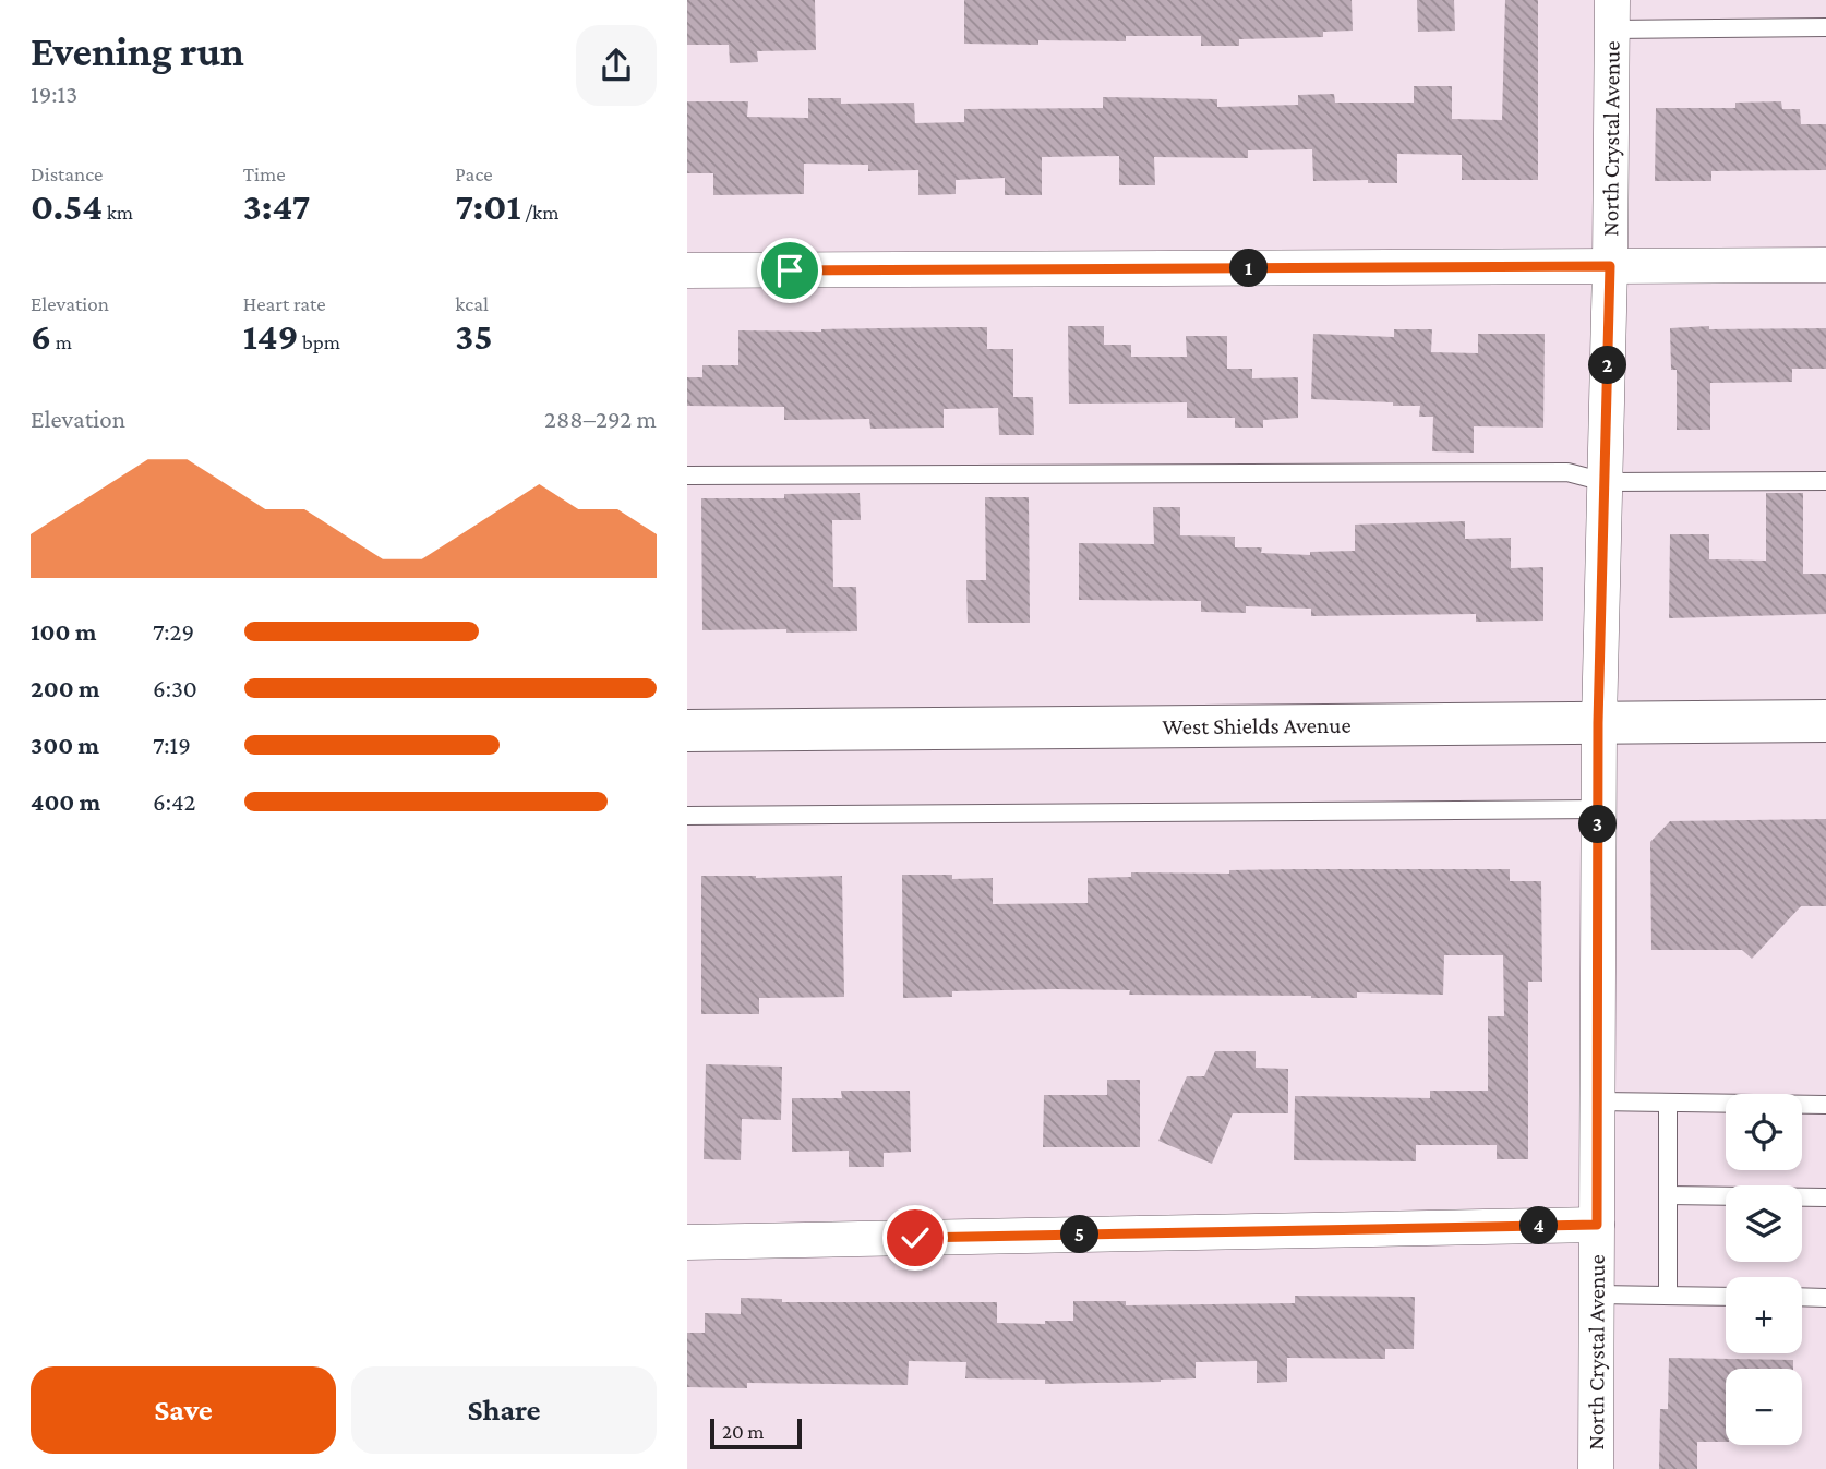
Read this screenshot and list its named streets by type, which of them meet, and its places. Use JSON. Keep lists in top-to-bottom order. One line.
{"streets":{"main road":["West Shields Avenue"],"street":["North Crystal Avenue"]},"crossings":[["North Crystal Avenue","West Shields Avenue"]],"scale_bar":"20 m","page":{"heading":["Evening run","19:13"],"stats":[["Distance","0.54 km"],["Time","3:47"],["Pace","7:01 /km"],["Elevation","6 m"],["Heart rate","149 bpm"],["kcal","35"]],"pins":["1","2","3","4","5"],"chart":["Elevation","288–292 m"],"list":[{"name":"100 m","note":"7:29"},{"name":"200 m","note":"6:30"},{"name":"300 m","note":"7:19"},{"name":"400 m","note":"6:42"}],"map_buttons":["+","−"],"buttons":["Save","Share"],"scale":"20 m"}}
